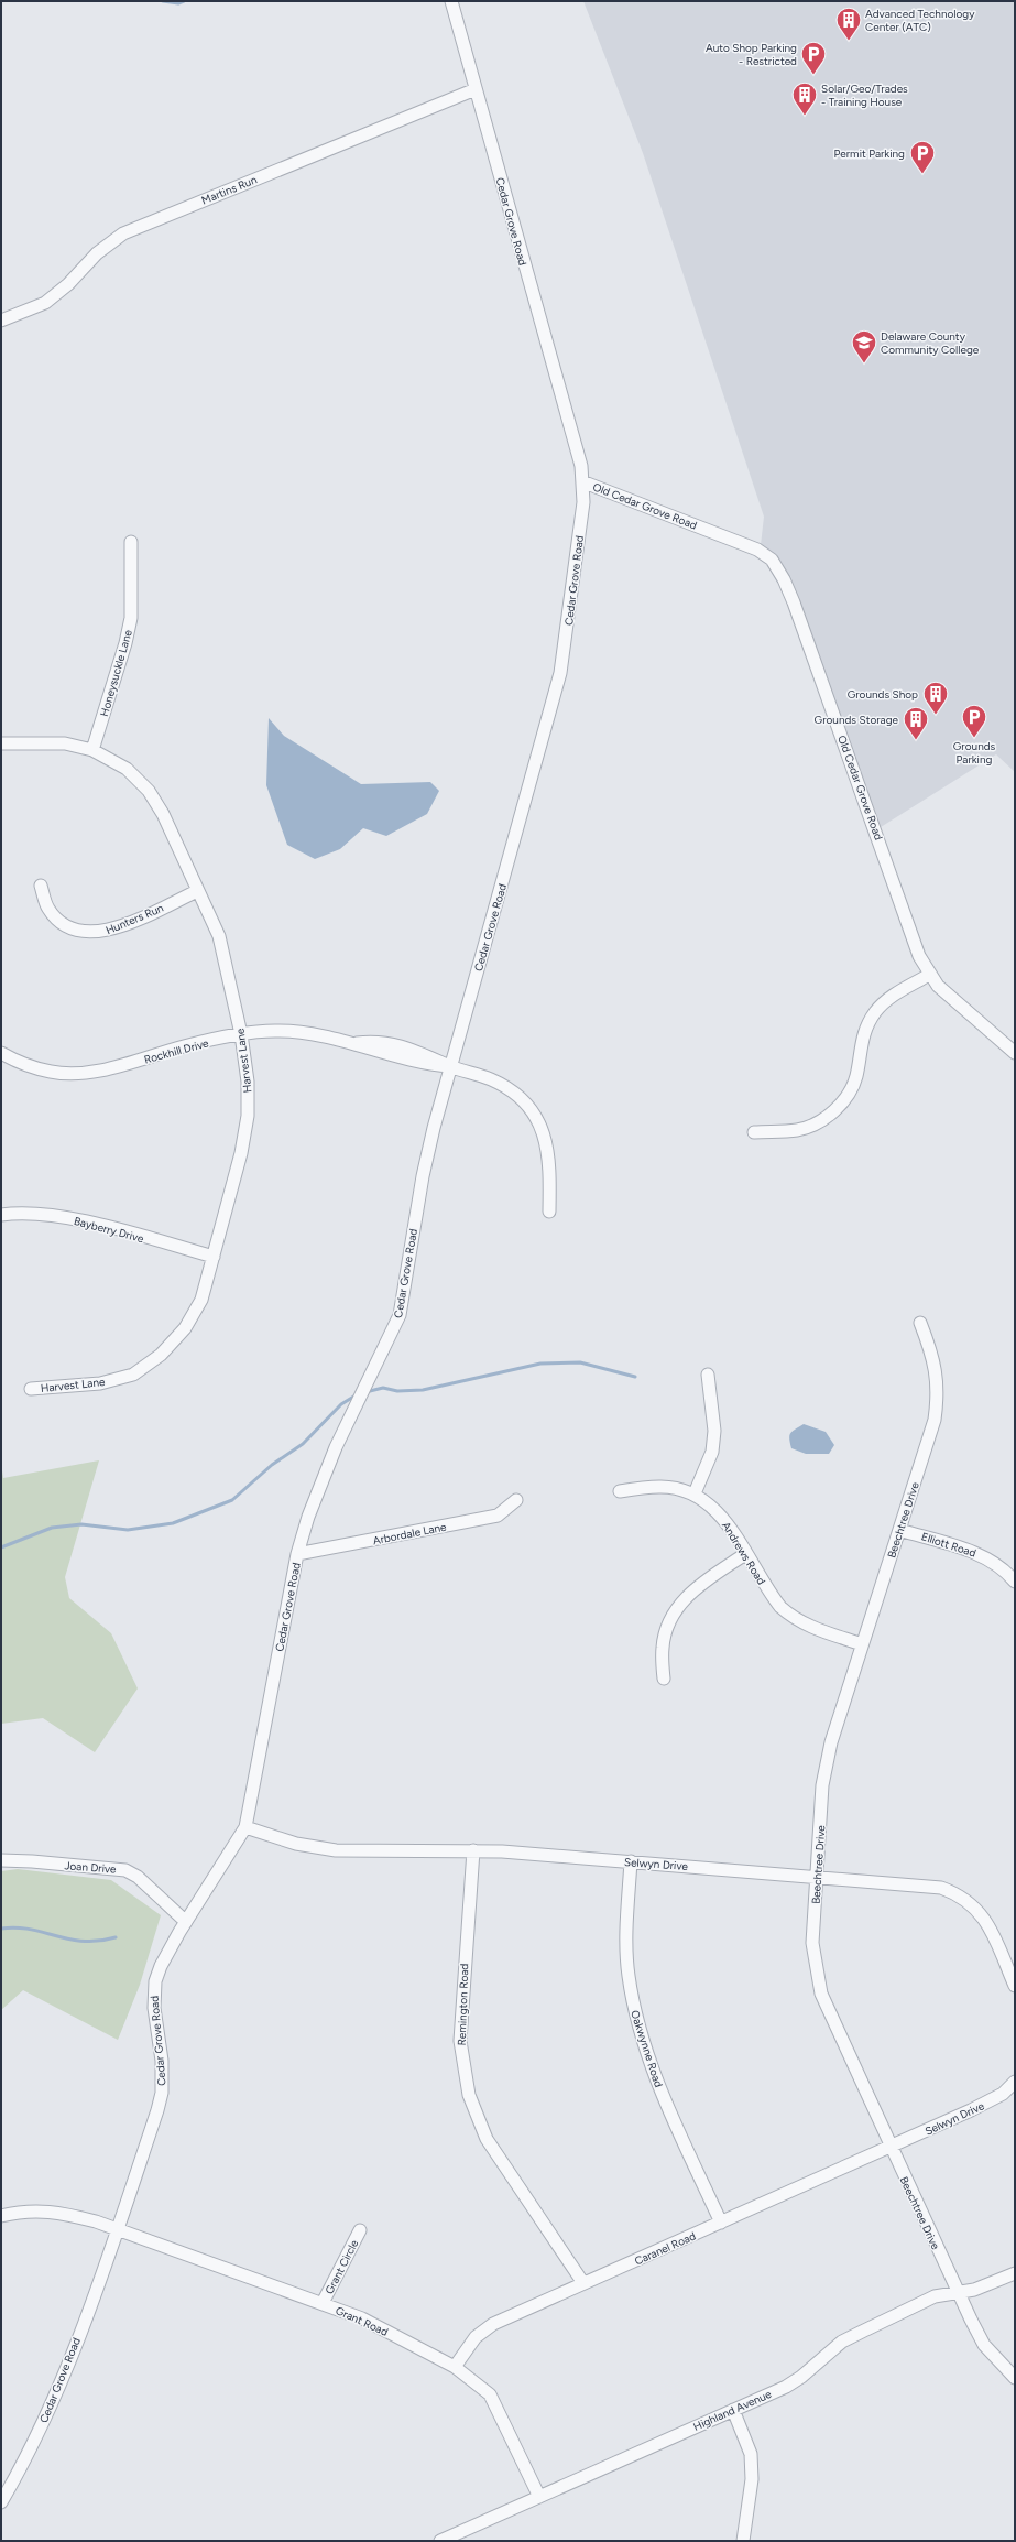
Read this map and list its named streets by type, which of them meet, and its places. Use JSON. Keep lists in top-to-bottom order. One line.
{"streets":{"street":["Martins Run","Cedar Grove Road","Old Cedar Grove Road","Honeysuckle Lane","Hunters Run","Rockhill Drive","Harvest Lane","Bayberry Drive","Beechtree Drive","Arbordale Lane","Elliott Road","Andrews Road","Selwyn Drive","Joan Drive","Remington Road","Oakwynne Road","Caranel Road","Grant Circle","Grant Road","Highland Avenue"]},"crossings":[["Martins Run","Cedar Grove Road"],["Cedar Grove Road","Old Cedar Grove Road"],["Cedar Grove Road","Rockhill Drive"],["Cedar Grove Road","Arbordale Lane"],["Cedar Grove Road","Selwyn Drive"],["Cedar Grove Road","Joan Drive"],["Cedar Grove Road","Grant Road"],["Honeysuckle Lane","Harvest Lane"],["Hunters Run","Harvest Lane"],["Rockhill Drive","Harvest Lane"],["Harvest Lane","Bayberry Drive"],["Beechtree Drive","Elliott Road"],["Beechtree Drive","Andrews Road"],["Beechtree Drive","Selwyn Drive"],["Beechtree Drive","Caranel Road"],["Beechtree Drive","Highland Avenue"],["Selwyn Drive","Remington Road"],["Selwyn Drive","Oakwynne Road"],["Selwyn Drive","Caranel Road"],["Remington Road","Caranel Road"],["Oakwynne Road","Caranel Road"],["Caranel Road","Grant Road"],["Grant Circle","Grant Road"],["Grant Road","Highland Avenue"]],"places":{"building":["Advanced Technology Center (ATC)","Solar/Geo/Trades - Training House","Grounds Shop","Grounds Storage"],"parking":["Auto Shop Parking - Restricted","Permit Parking","Grounds Parking"],"school or university":["Delaware County Community College"]}}
